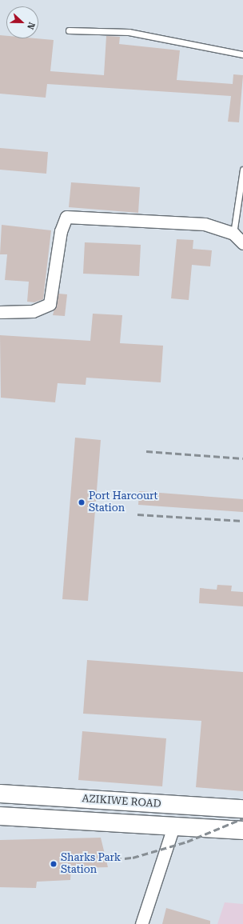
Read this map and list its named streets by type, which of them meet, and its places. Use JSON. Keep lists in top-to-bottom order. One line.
{"streets":{"main road":["AZIKIWE ROAD"]},"places":["Port Harcourt Station","Sharks Park Station"],"north":"right"}
